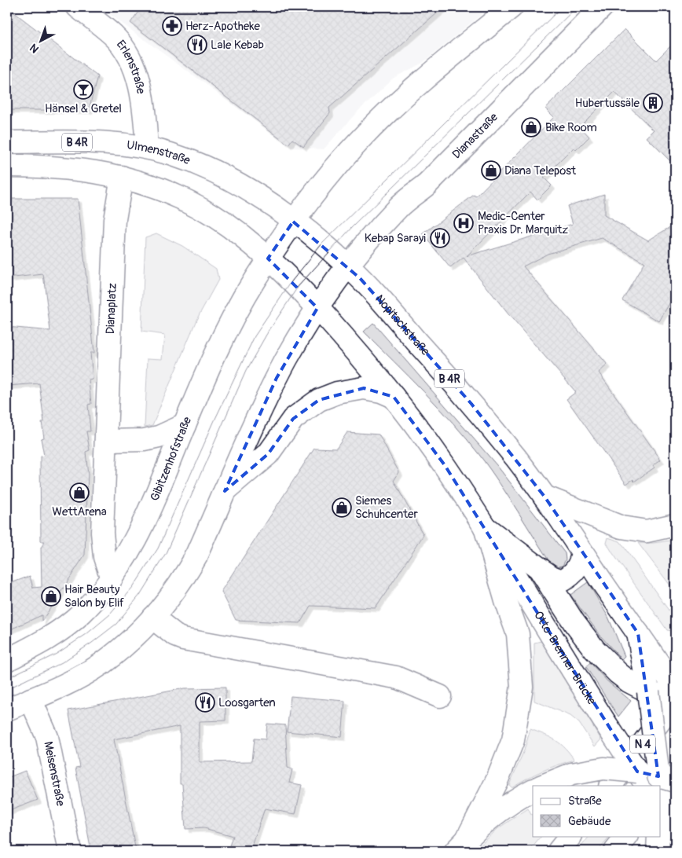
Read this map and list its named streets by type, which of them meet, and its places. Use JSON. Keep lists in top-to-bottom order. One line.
{"streets":{"main road":["Erlenstraße","Dianastraße","B 4R","Ulmenstraße","Dianaplatz","Nopitschstraße","Gibitzenhofstraße","Otto-Brenner-Brücke","N 4","Meisenstraße"]},"crossings":[["Erlenstraße","Ulmenstraße"],["Dianastraße","Nopitschstraße"],["B 4R","Dianaplatz"],["B 4R","Nopitschstraße"],["B 4R","Gibitzenhofstraße"],["B 4R","Otto-Brenner-Brücke"],["Ulmenstraße","Nopitschstraße"],["Ulmenstraße","Gibitzenhofstraße"],["Dianaplatz","Gibitzenhofstraße"],["Nopitschstraße","Gibitzenhofstraße"]],"places":{"pharmacy":["Herz-Apotheke"],"restaurant":["Lale Kebab","Kebap Sarayi","Loosgarten"],"bar":["Hänsel & Gretel"],"building":["Hubertussäle"],"shop":["Bike Room","Diana Telepost","WettArena","Siemes Schuhcenter","Hair Beauty Salon by Elif"],"hospital":["Medic-Center Praxis Dr. Marquitz"]},"legend":["Straße","Gebäude"],"north":"bottom left"}
